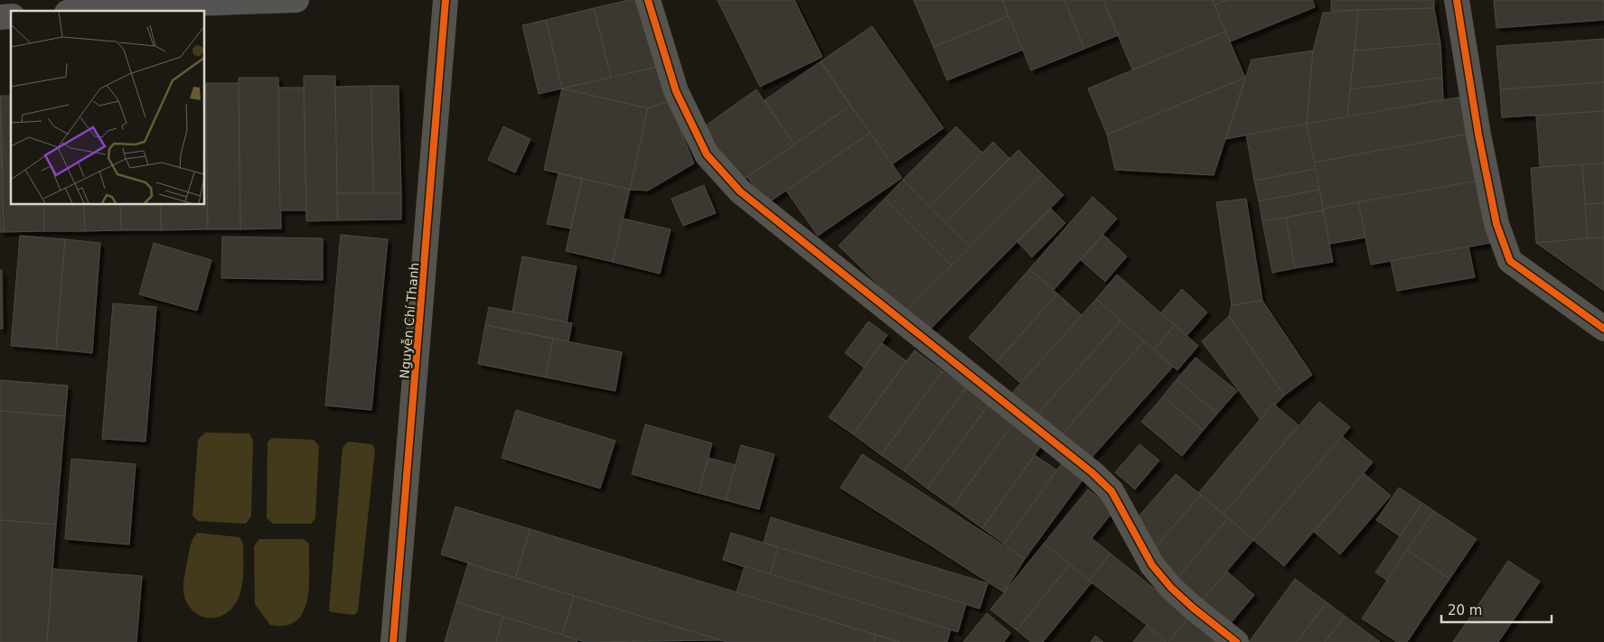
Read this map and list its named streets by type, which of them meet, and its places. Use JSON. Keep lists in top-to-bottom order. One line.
{"streets":{"street":["Nguyễn Chí Thanh"]},"scale_bar":"20 m"}
